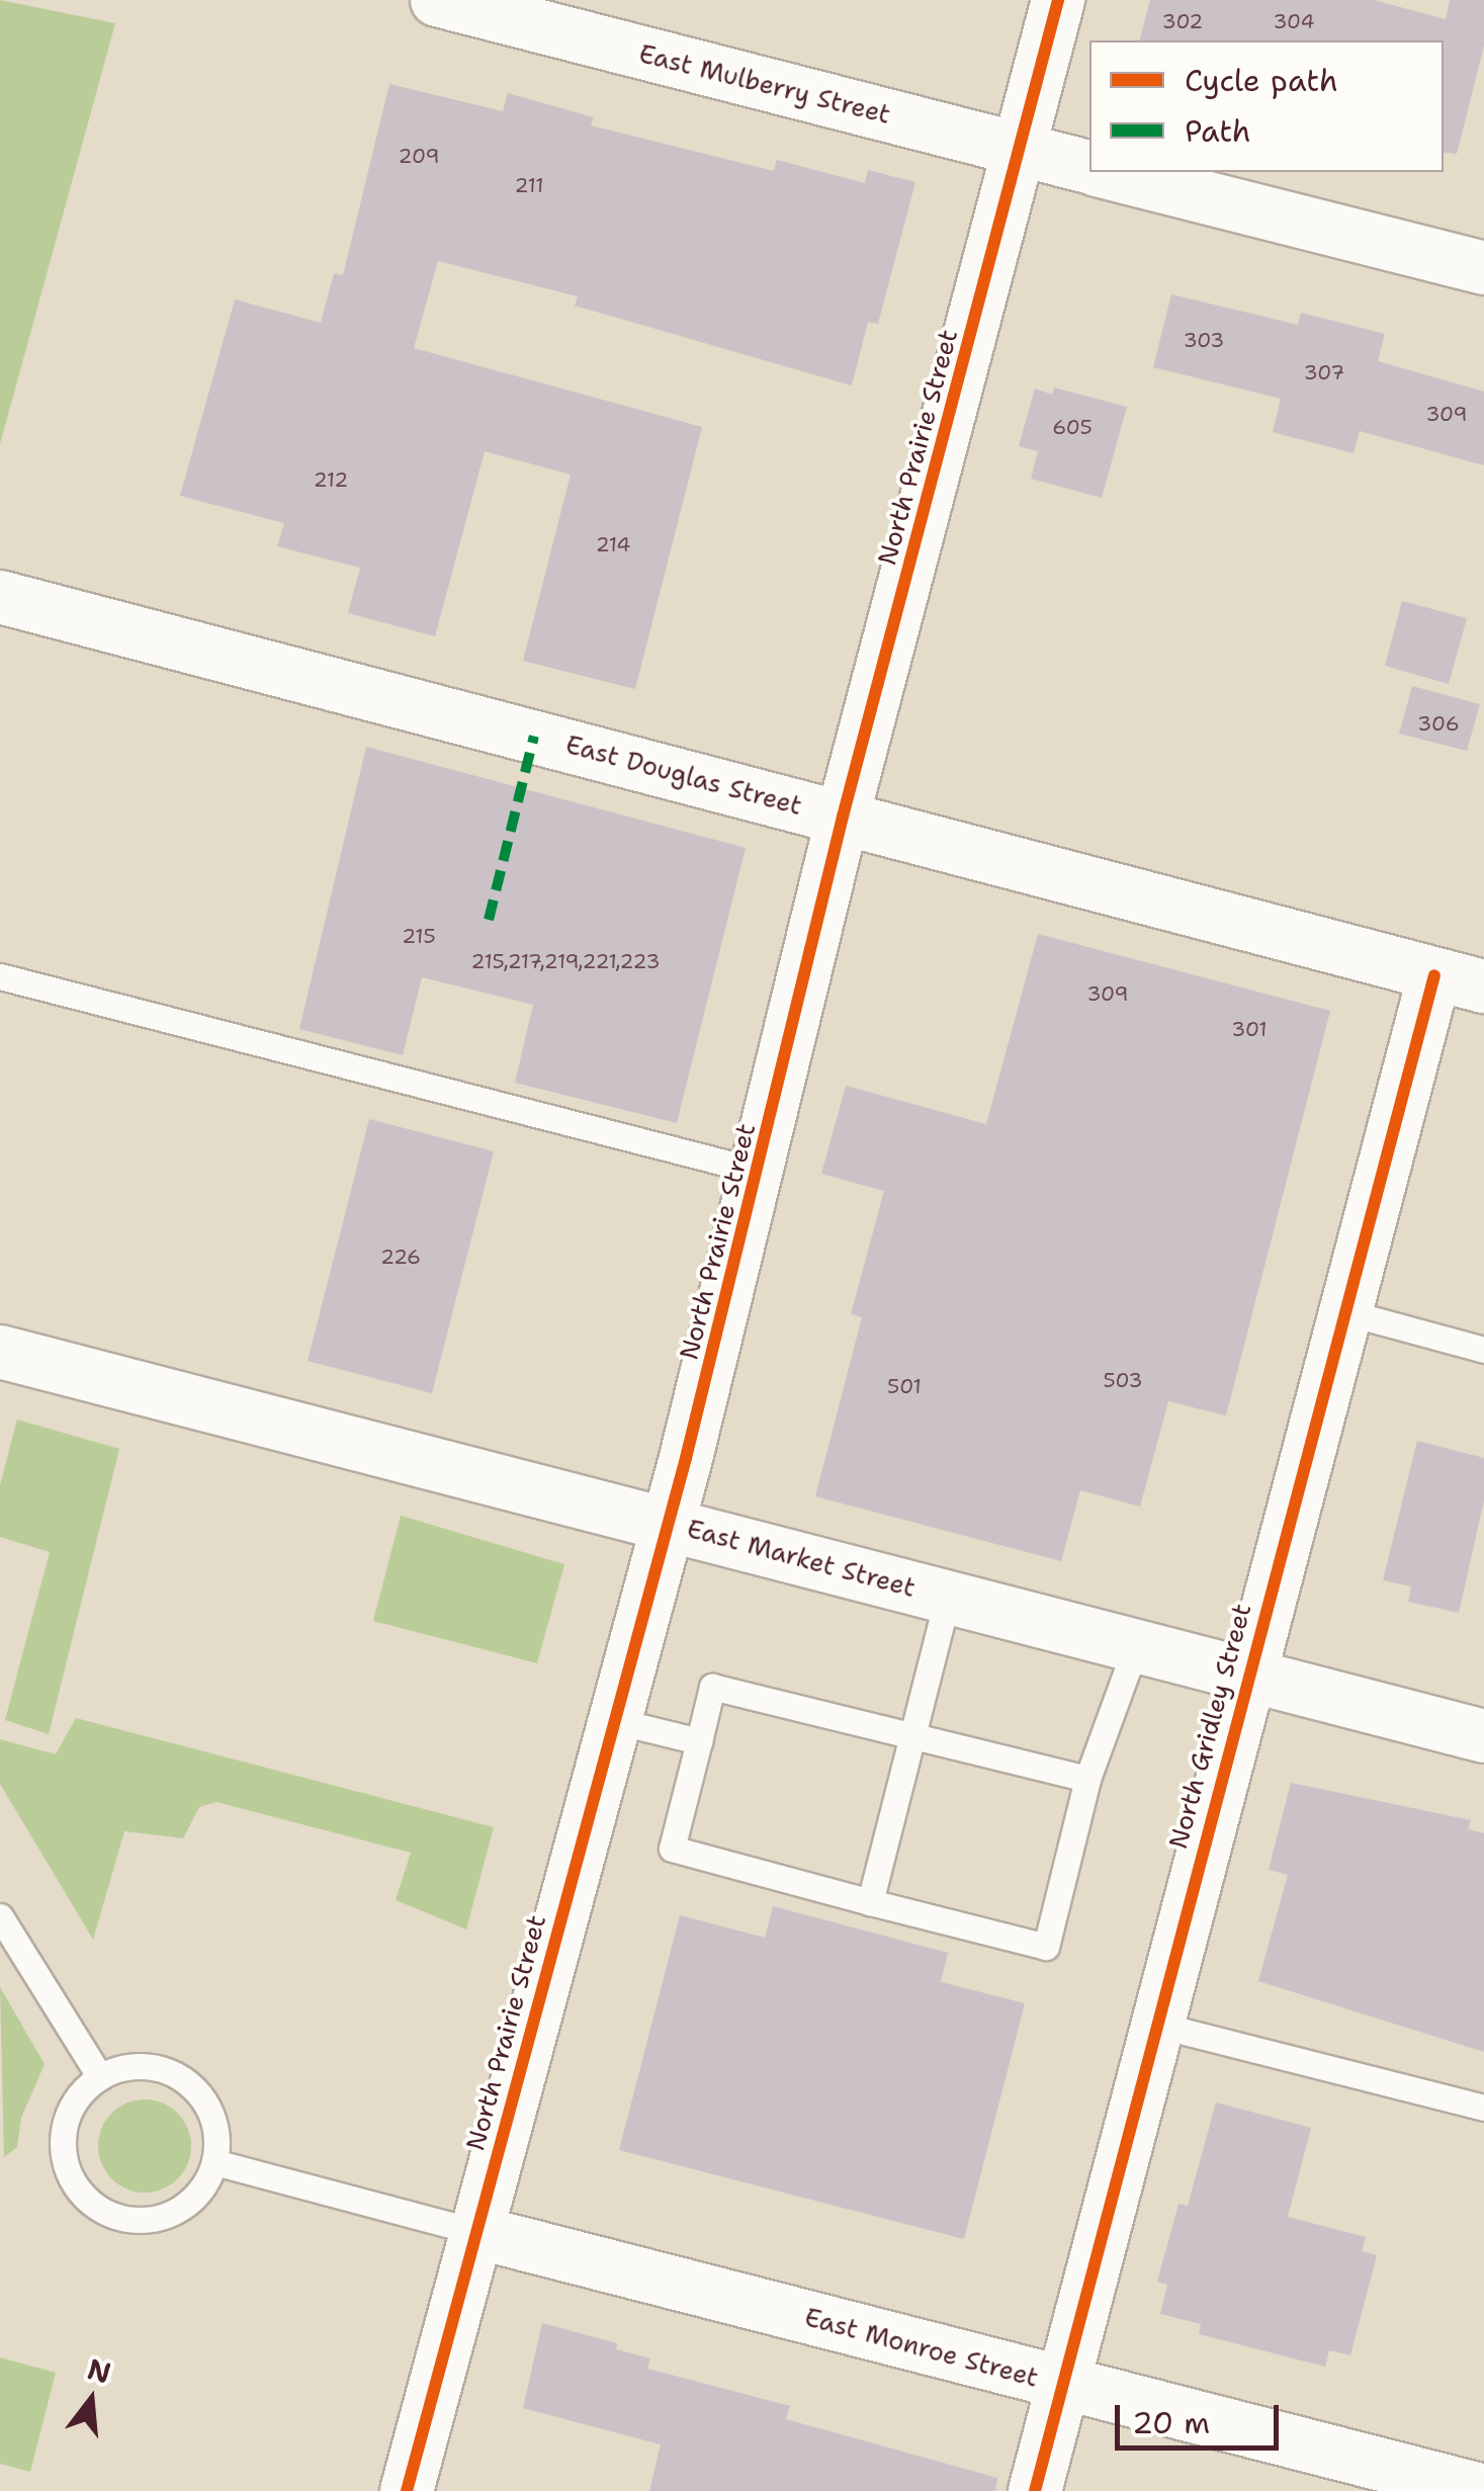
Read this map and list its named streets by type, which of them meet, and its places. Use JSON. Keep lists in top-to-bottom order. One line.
{"streets":{"street":["East Mulberry Street","North Prairie Street","East Douglas Street","East Market Street","North Gridley Street","East Monroe Street"]},"crossings":[["East Mulberry Street","North Prairie Street"],["North Prairie Street","East Douglas Street"],["North Prairie Street","East Market Street"],["North Prairie Street","East Monroe Street"],["East Douglas Street","North Gridley Street"],["East Market Street","North Gridley Street"],["North Gridley Street","East Monroe Street"]],"house_numbers":["302","304","209","211","303","307","309","605","212","214","306","215","215,217,219,221,223","309","301","226","503","501"],"legend":["Cycle path","Path"],"scale_bar":"20 m","north":"top"}
